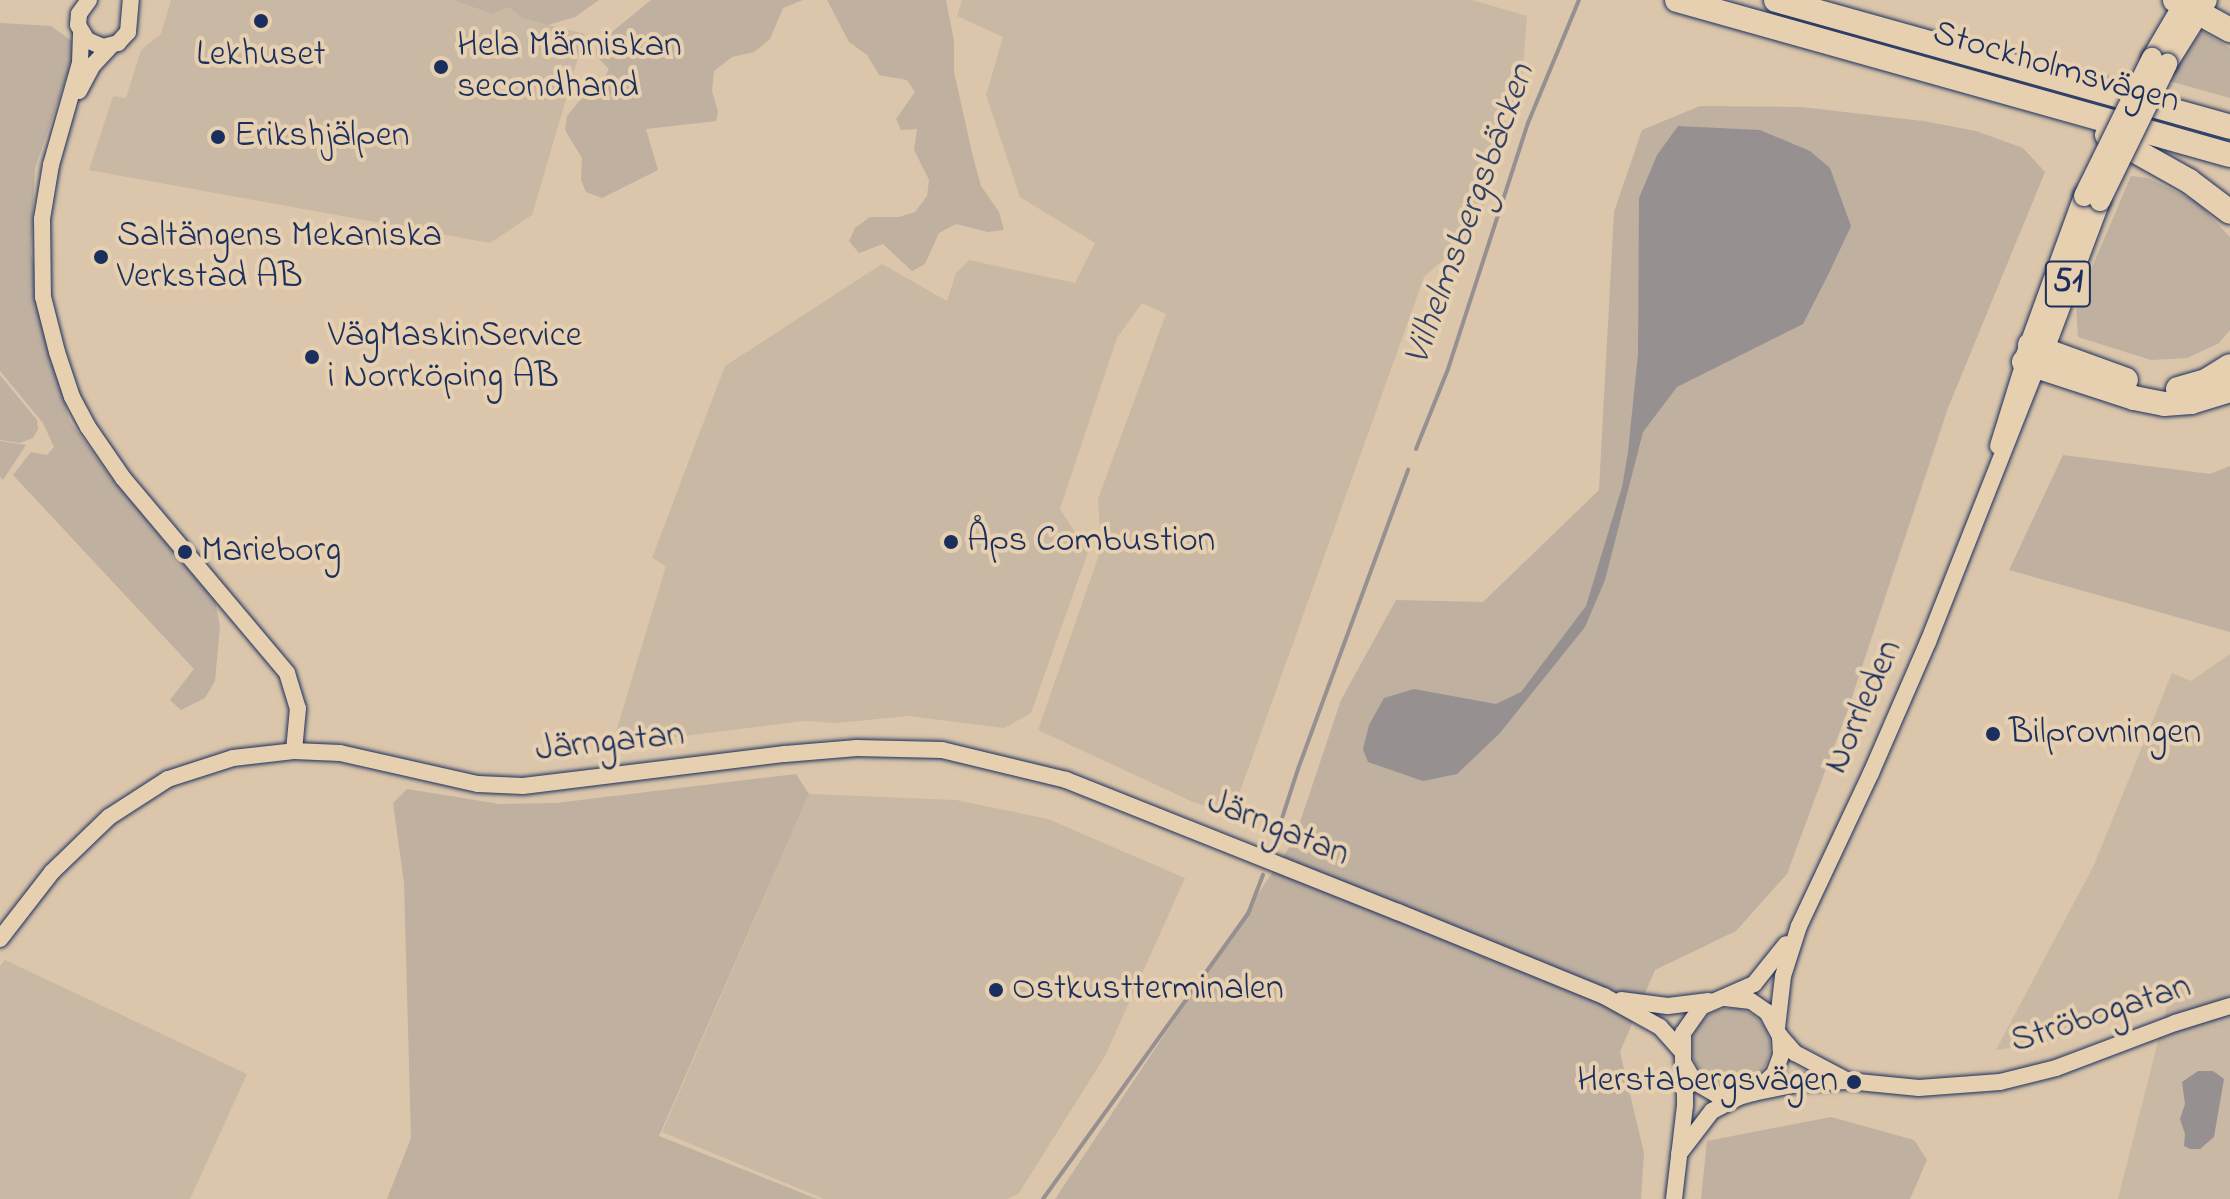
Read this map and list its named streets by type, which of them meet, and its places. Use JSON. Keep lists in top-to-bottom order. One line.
{"streets":{"highway":["Stockholmsvägen"],"main road":["51"],"street":["Norrleden","Järngatan","Ströbogatan"]},"crossings":[["51","Norrleden"],["Järngatan","Ströbogatan"]],"water":["Vilhelmsbergsbäcken"],"places":["Lekhuset","Hela Människan secondhand","Erikshjälpen","Saltängens Mekaniska Verkstad AB","VägMaskinService i Norrköping AB","Åps Combustion","Marieborg","Bilprovningen","Ostkustterminalen","Herstabergsvägen"]}
